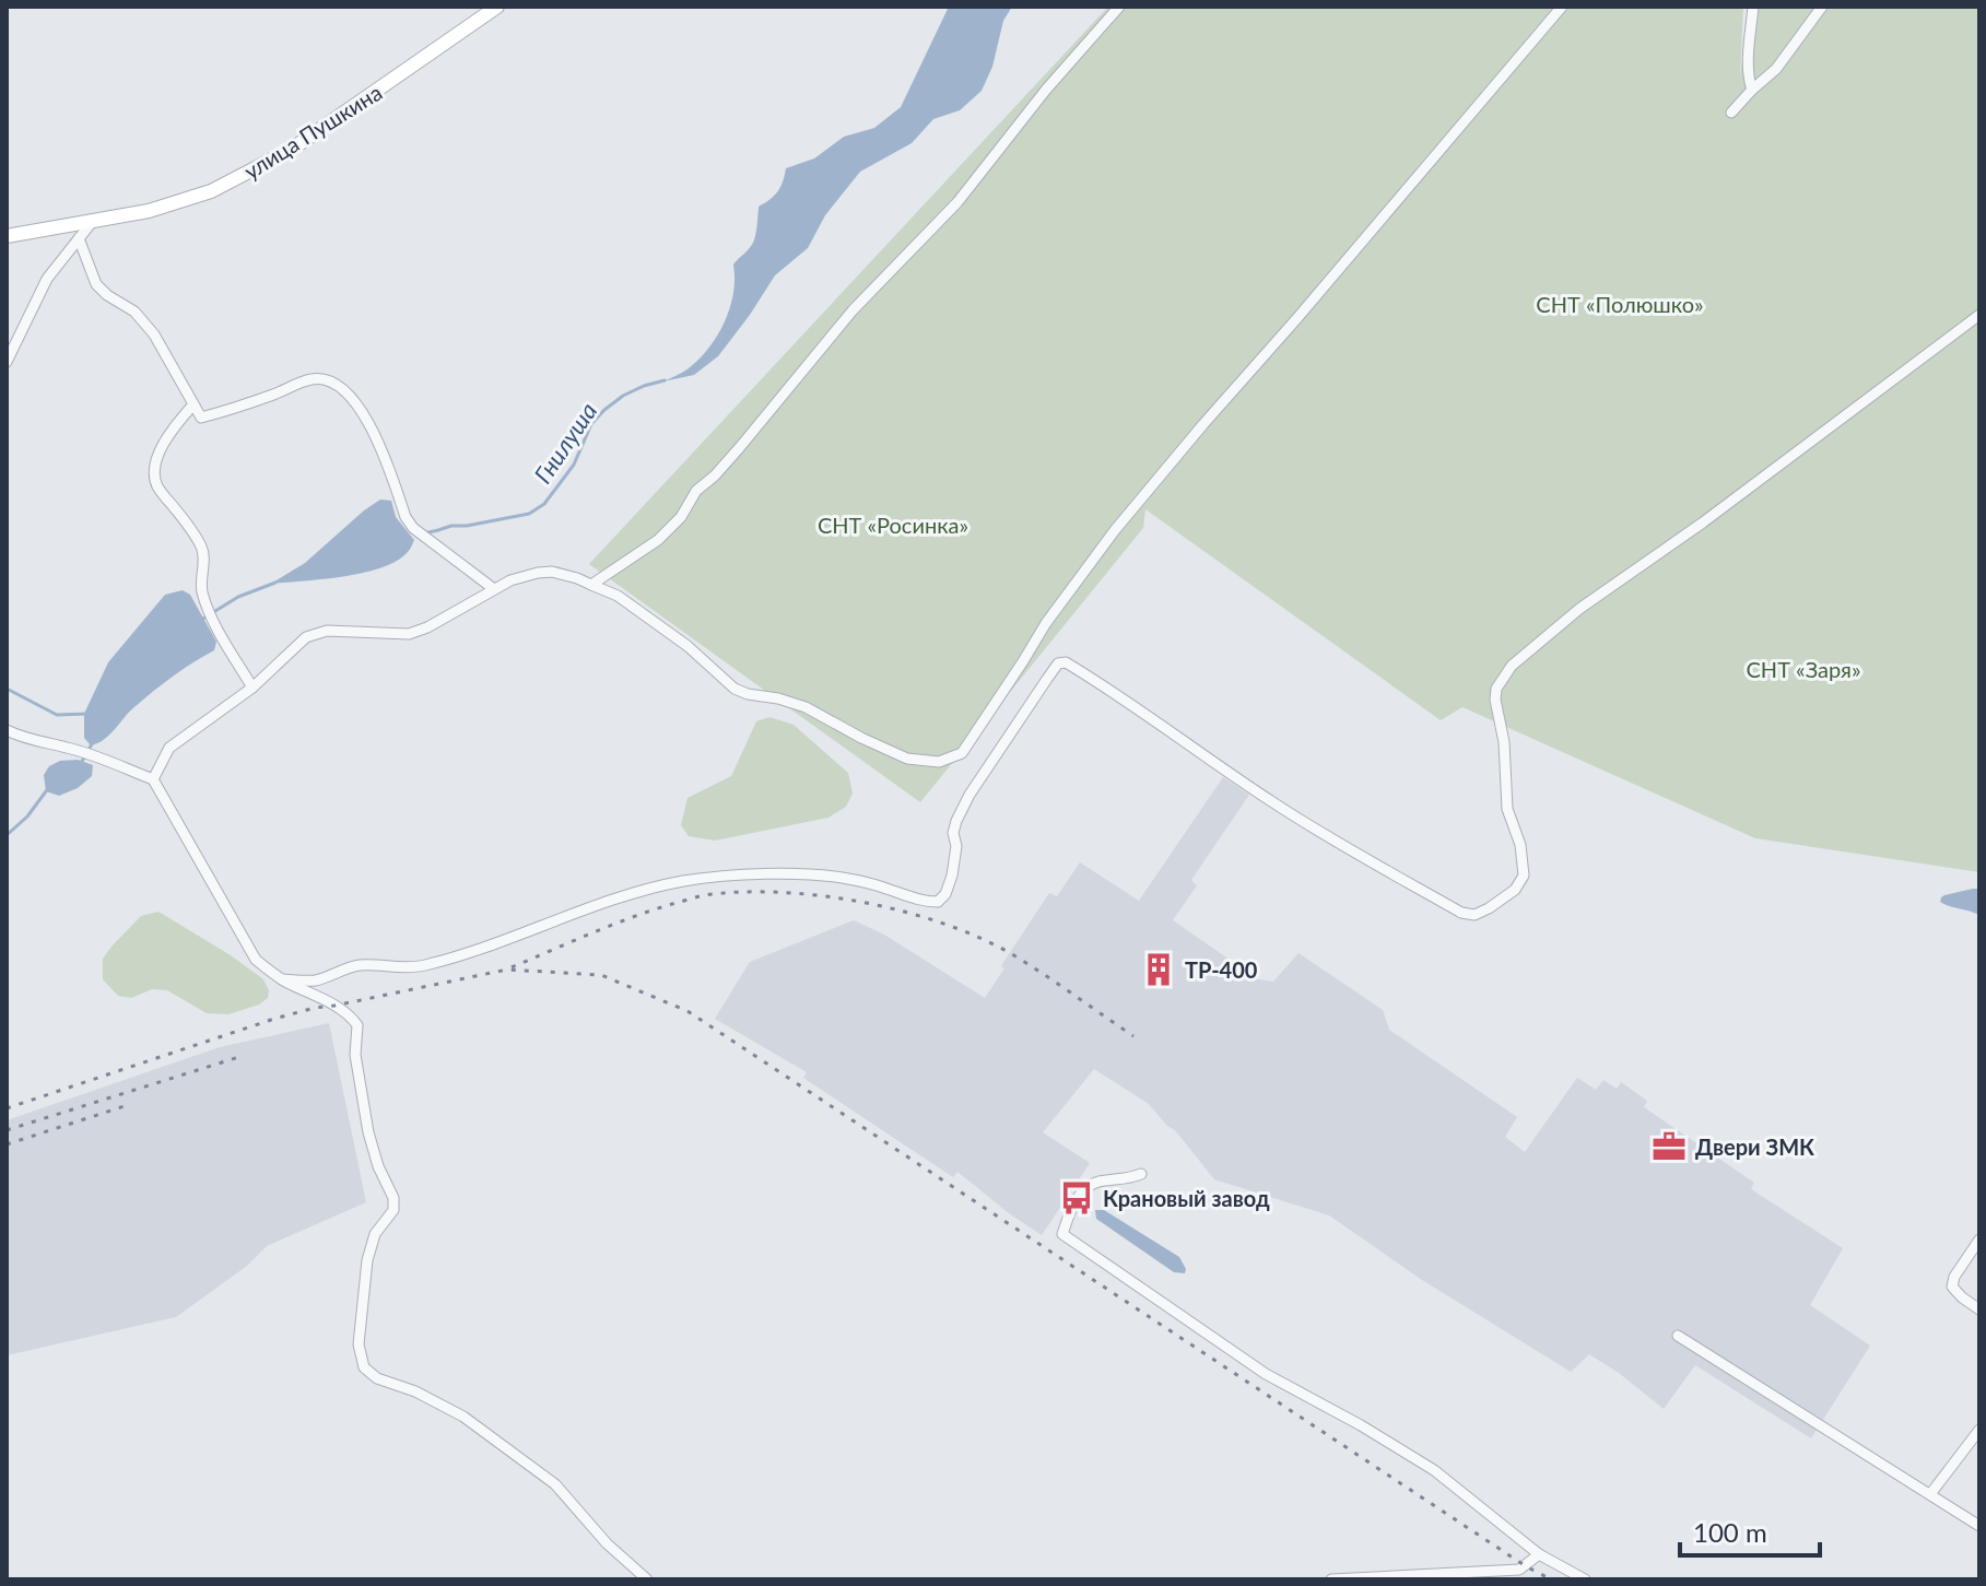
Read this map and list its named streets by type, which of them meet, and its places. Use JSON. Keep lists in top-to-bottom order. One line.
{"streets":{"main road":["улица Пушкина"]},"water":["Гнилуша"],"parks":["СНТ «Полюшко»","СНТ «Росинка»","СНТ «Заря»"],"places":{"building":["ТР-400"],"office":["Двери ЗМК"],"bus stop":["Крановый завод"]},"scale_bar":"100 m"}
